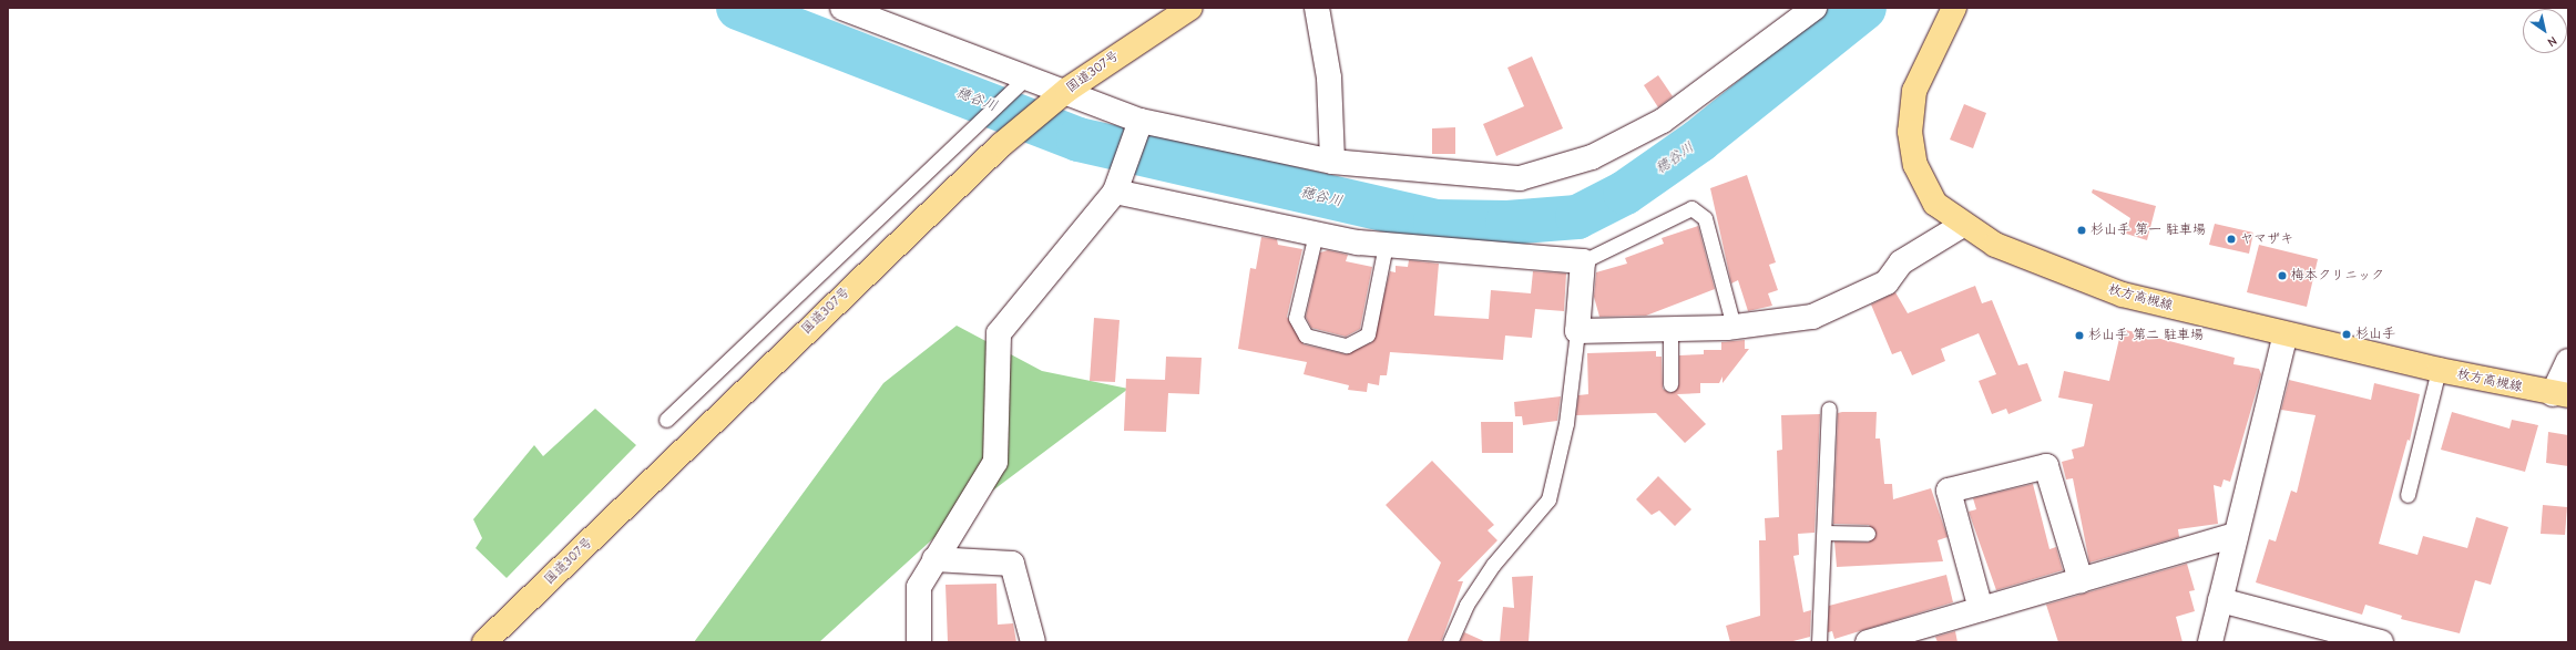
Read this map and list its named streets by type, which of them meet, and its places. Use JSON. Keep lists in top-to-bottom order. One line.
{"streets":{"main road":["国道307号","枚方高槻線"]},"water":["穂谷川"],"places":["杉山手 第一 駐車場","ヤマザキ","梅本クリニック","杉山手","杉山手 第二 駐車場"],"north":"bottom right"}
